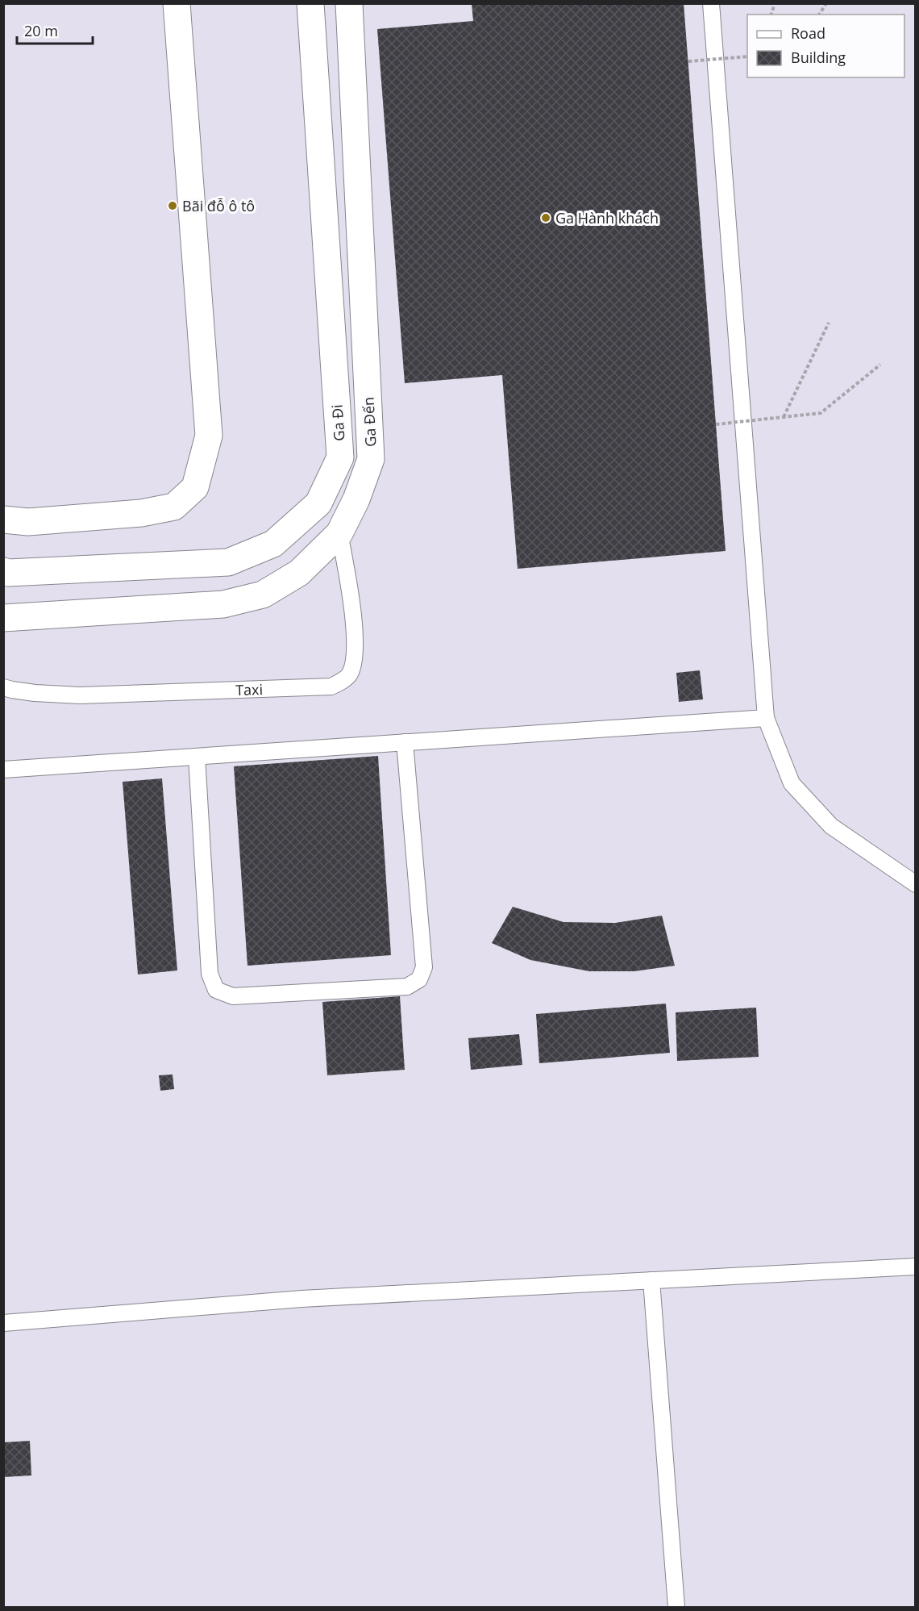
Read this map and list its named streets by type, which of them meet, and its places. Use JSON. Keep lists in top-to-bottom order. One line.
{"streets":{"street":["Ga Đến","Ga Đi"],"lane":["Taxi"]},"crossings":[["Ga Đến","Taxi"]],"places":["Bãi đỗ ô tô","Ga Hành khách"],"legend":["Road","Building"],"scale_bar":"20 m"}
